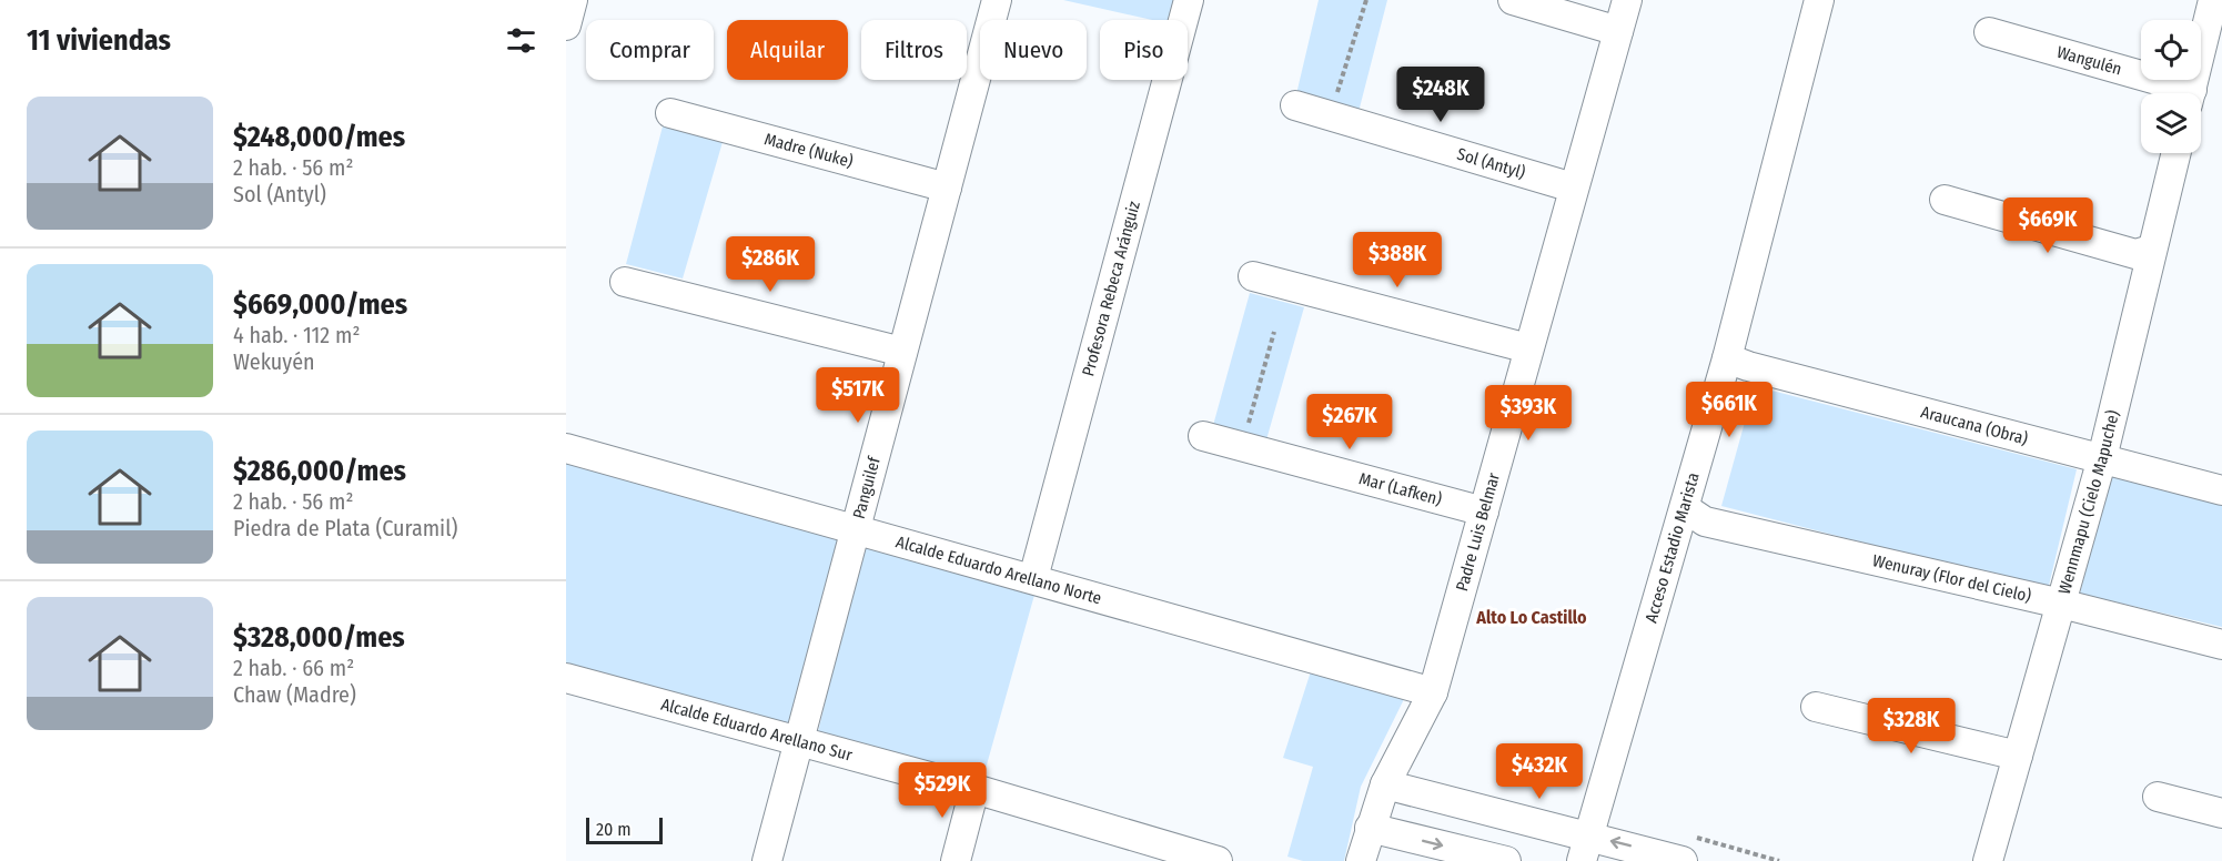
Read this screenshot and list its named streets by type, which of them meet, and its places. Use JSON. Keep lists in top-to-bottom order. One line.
{"streets":{"street":["Wangulén","Madre (Nuke)","Sol (Antyl)","Profesora Rebeca Aránguiz","Araucana (Obra)","Panguilef","Mar (Lafken)","Wennmapu (Cielo Mapuche)","Padre Luis Belmar","Acceso Estadio Marista","Alcalde Eduardo Arellano Norte","Wenuray (Flor del Cielo)","Alcalde Eduardo Arellano Sur"]},"crossings":[["Madre (Nuke)","Panguilef"],["Sol (Antyl)","Padre Luis Belmar"],["Profesora Rebeca Aránguiz","Alcalde Eduardo Arellano Norte"],["Araucana (Obra)","Wennmapu (Cielo Mapuche)"],["Araucana (Obra)","Acceso Estadio Marista"],["Panguilef","Alcalde Eduardo Arellano Norte"],["Panguilef","Alcalde Eduardo Arellano Sur"],["Mar (Lafken)","Padre Luis Belmar"],["Wennmapu (Cielo Mapuche)","Wenuray (Flor del Cielo)"],["Padre Luis Belmar","Alcalde Eduardo Arellano Norte"],["Acceso Estadio Marista","Wenuray (Flor del Cielo)"]],"districts":["Alto Lo Castillo"],"scale_bar":"20 m","page":{"heading":"11 viviendas","chip":["Comprar","Alquilar","Filtros","Nuevo","Piso"],"price":["$248K","$669K","$388K","$286K","$517K","$661K","$393K","$267K","$328K","$432K","$529K"],"list":[{"name":"$248,000/mes","note":"2 hab. · 56 m² · Sol (Antyl)"},{"name":"$669,000/mes","note":"4 hab. · 112 m² · Wekuyén"},{"name":"$286,000/mes","note":"2 hab. · 56 m² · Piedra de Plata (Curamil)"},{"name":"$328,000/mes","note":"2 hab. · 66 m² · Chaw (Madre)"}],"scale":"20 m"}}
